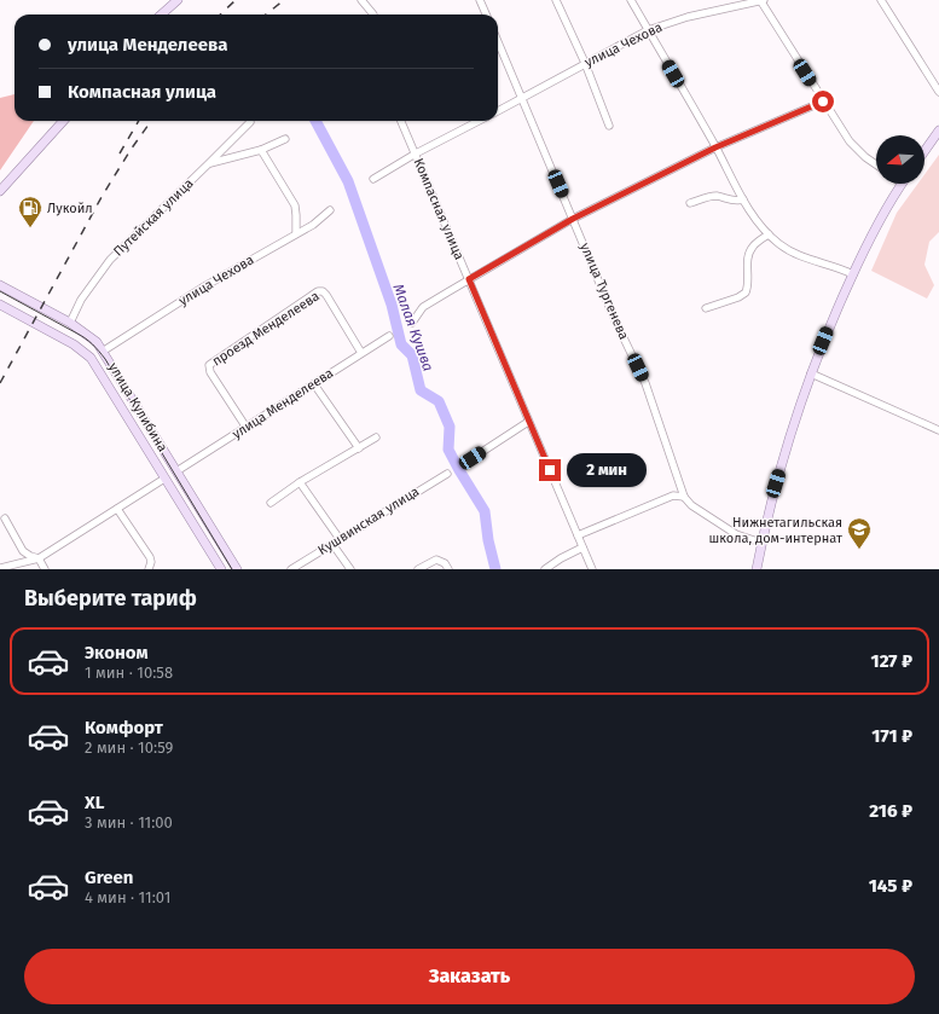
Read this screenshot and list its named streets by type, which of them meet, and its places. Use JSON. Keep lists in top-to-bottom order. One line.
{"streets":{"main road":["улица Кулибина"],"street":["улица Чехова","Компасная улица","Путейская улица","улица Тургенева","проезд Менделеева","улица Менделеева","Кушвинская улица"]},"crossings":[["улица Чехова","улица Тургенева"],["улица Чехова","улица Кулибина"],["Путейская улица","улица Кулибина"],["проезд Менделеева","улица Менделеева"],["улица Менделеева","улица Кулибина"]],"water":["Малая Кушва"],"places":{"fuel station":["Лукойл"],"school or university":["Нижнетагильская школа, дом-интернат"]},"north":"left","page":{"banner":["улица Менделеева","Компасная улица"],"bubble":"2 мин","heading":"Выберите тариф","list":[{"name":"Эконом","note":"1 мин · 10:58","value":"127 ₽"},{"name":"Комфорт","note":"2 мин · 10:59","value":"171 ₽"},{"name":"XL","note":"3 мин · 11:00","value":"216 ₽"},{"name":"Green","note":"4 мин · 11:01","value":"145 ₽"}],"buttons":"Заказать"}}
